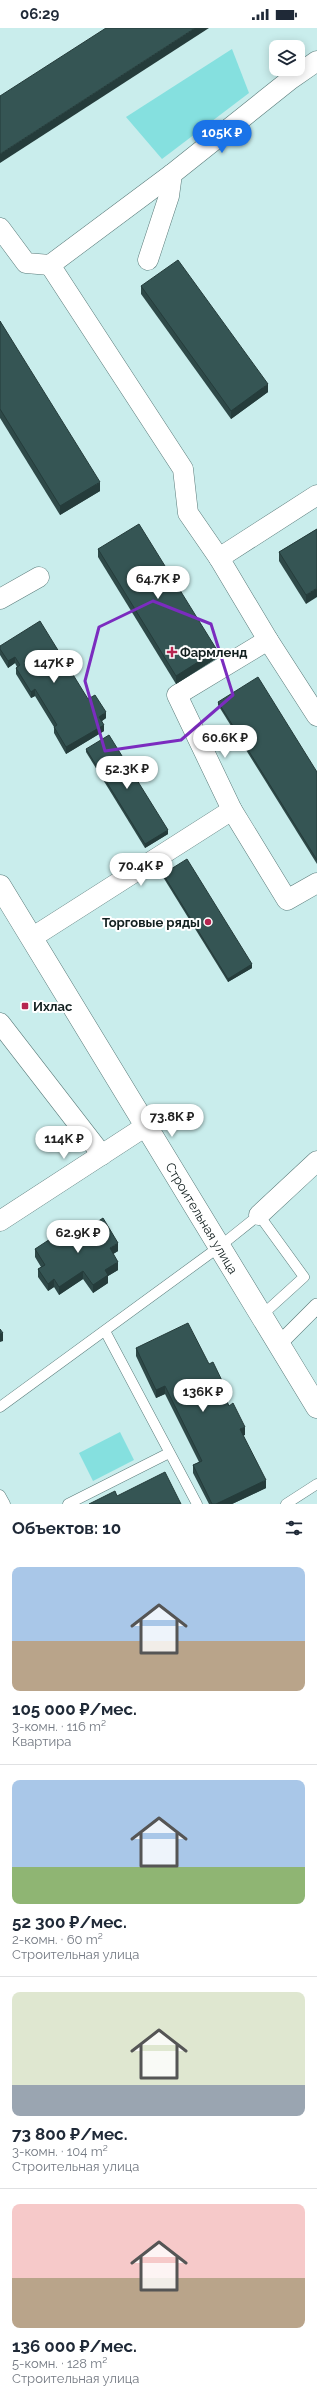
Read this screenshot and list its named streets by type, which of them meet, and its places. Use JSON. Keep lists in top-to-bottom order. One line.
{"streets":{"street":["Строительная улица"]},"places":{"health":["Фармленд"],"other":["Торговые ряды"],"transit":["Ихлас"]},"page":{"status":"06:29","price":["105K ₽","64.7K ₽","147K ₽","60.6K ₽","52.3K ₽","70.4K ₽","73.8K ₽","114K ₽","62.9K ₽","136K ₽"],"heading":"Объектов: 10","list":[{"name":"105 000 ₽/мес.","note":"3-комн. · 116 m² · Квартира"},{"name":"52 300 ₽/мес.","note":"2-комн. · 60 m² · Строительная улица"},{"name":"73 800 ₽/мес.","note":"3-комн. · 104 m² · Строительная улица"},{"name":"136 000 ₽/мес.","note":"5-комн. · 128 m² · Строительная улица"}]}}
